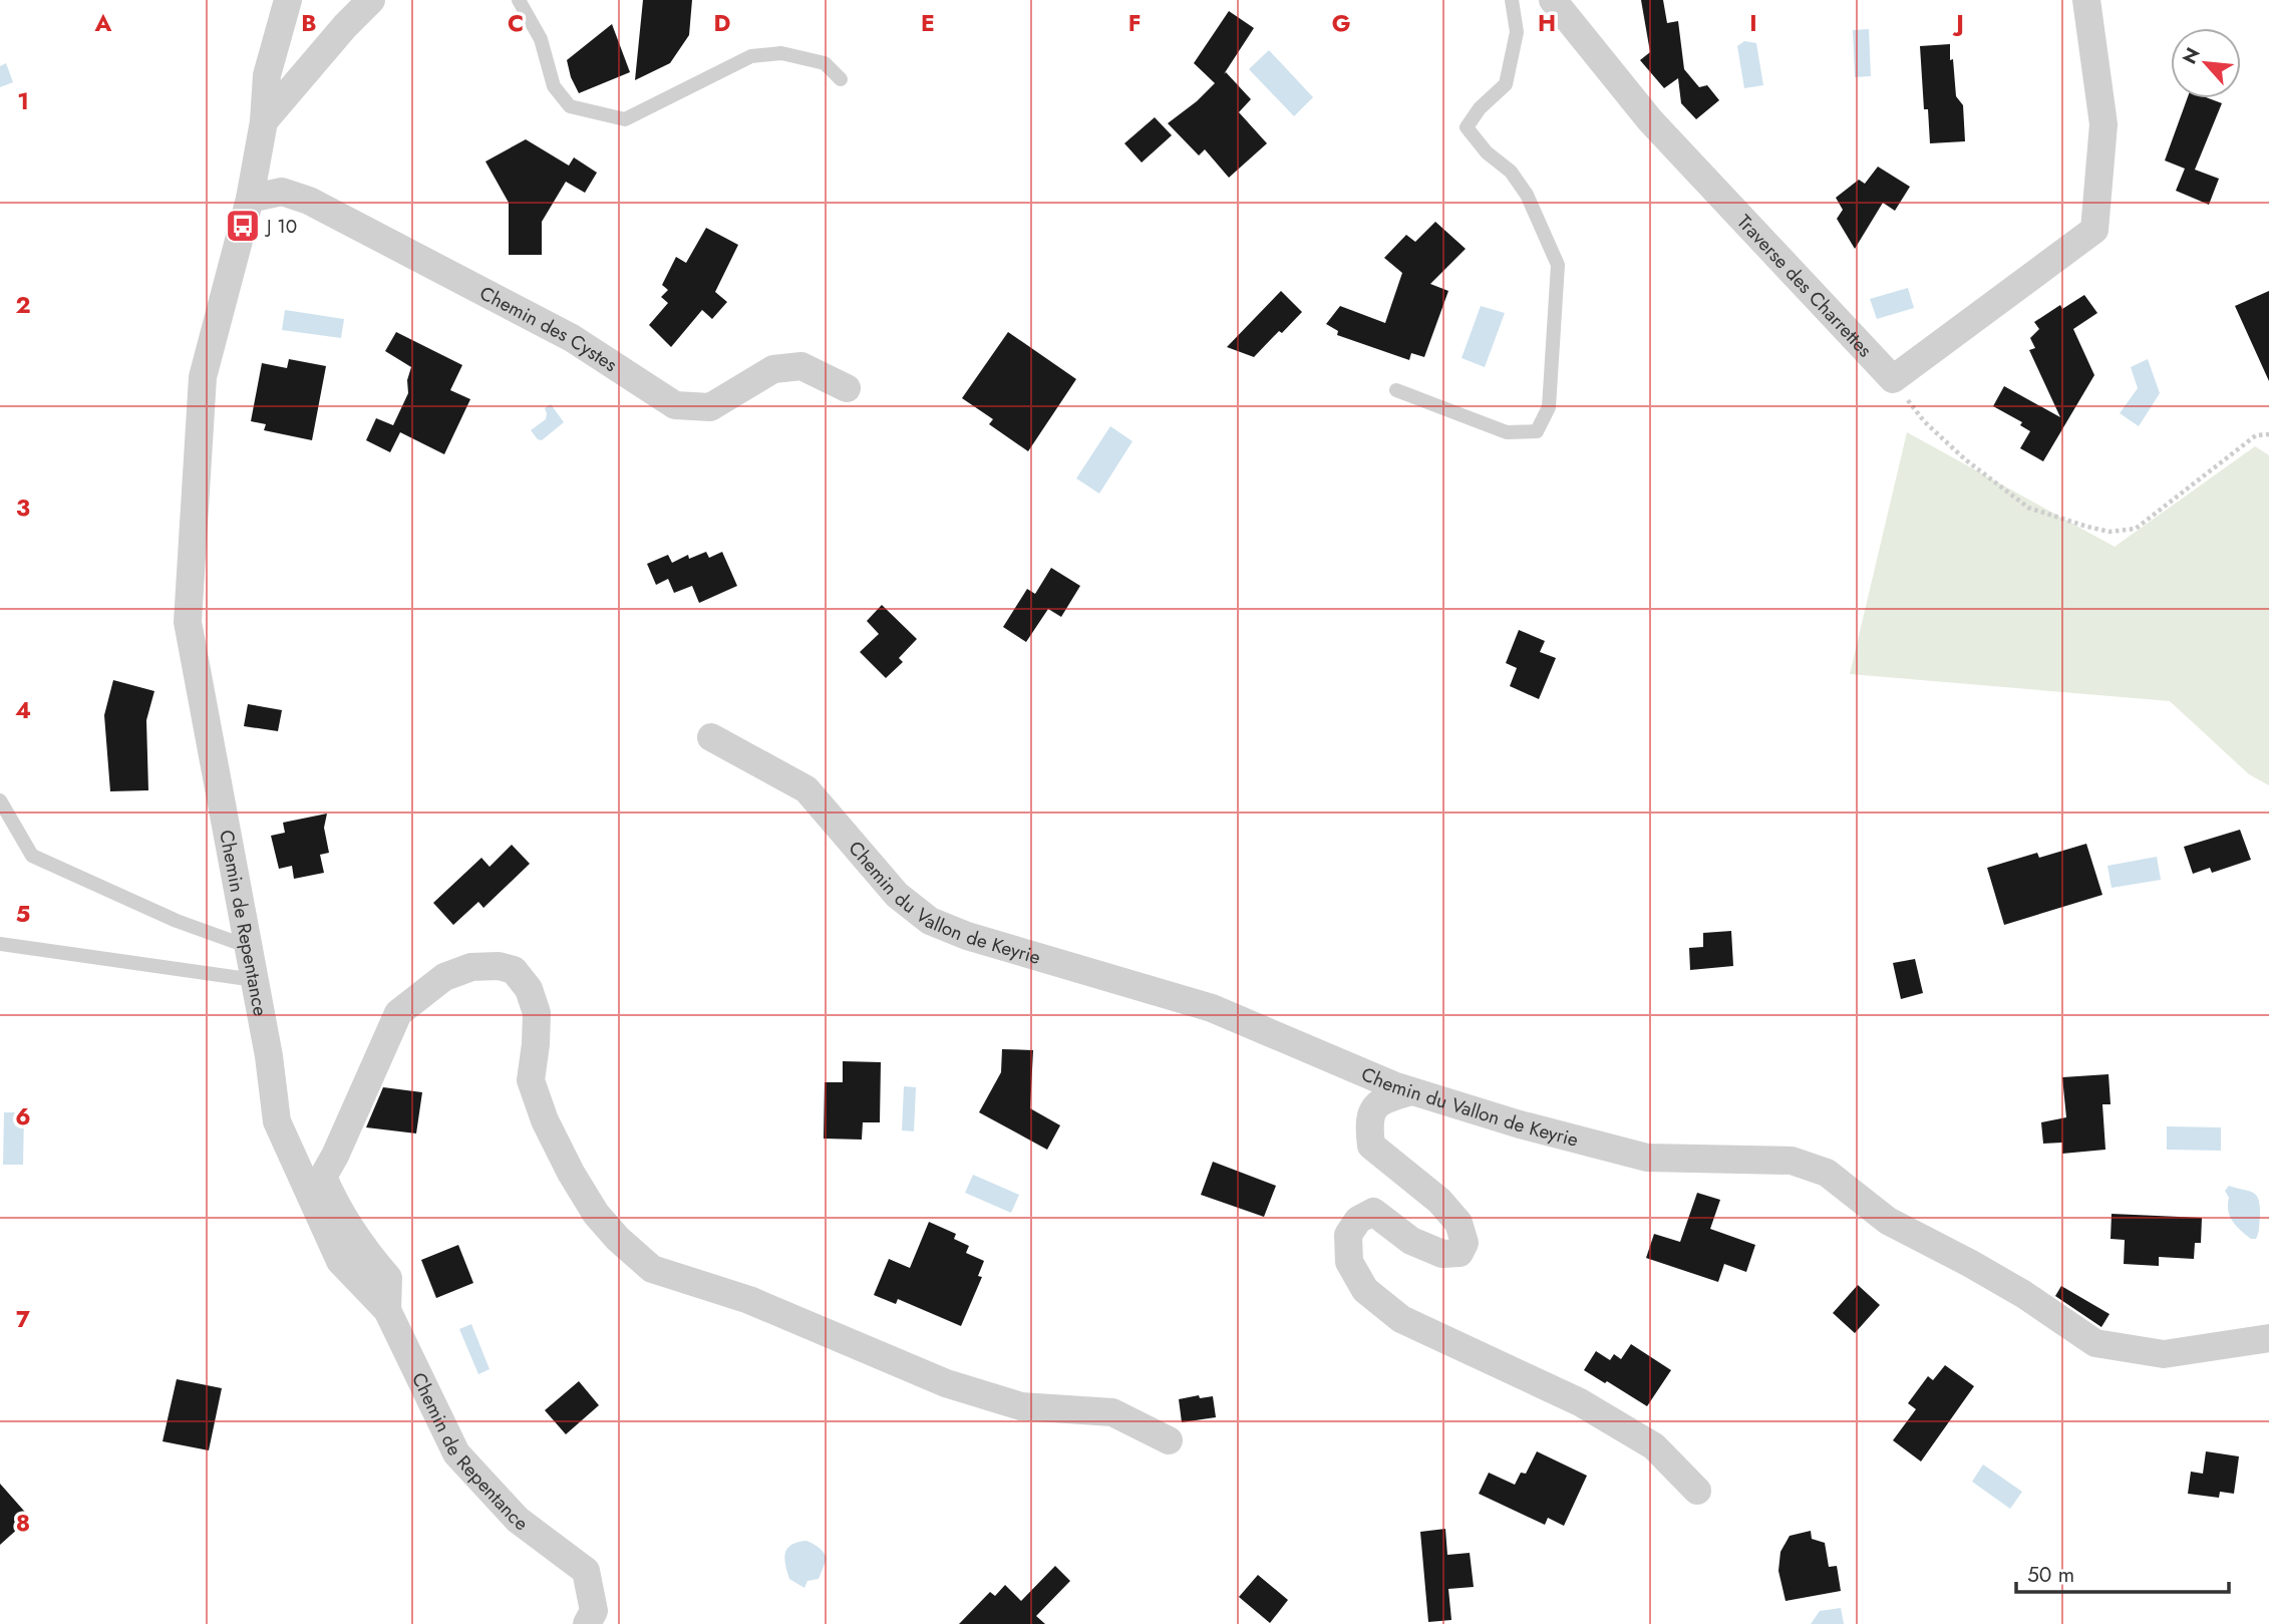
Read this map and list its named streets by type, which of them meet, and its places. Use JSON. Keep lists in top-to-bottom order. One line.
{"streets":{"street":["Traverse des Charrettes","Chemin des Cystes","Chemin du Vallon de Keyrie","Chemin de Repentance"]},"crossings":[["Chemin des Cystes","Chemin de Repentance"]],"places":{"bus stop":["J 10"]},"scale_bar":"50 m","north":"top left","grid":{"columns":["A","B","C","D","E","F","G","H","I","J"],"rows":["1","2","3","4","5","6","7","8"]}}
